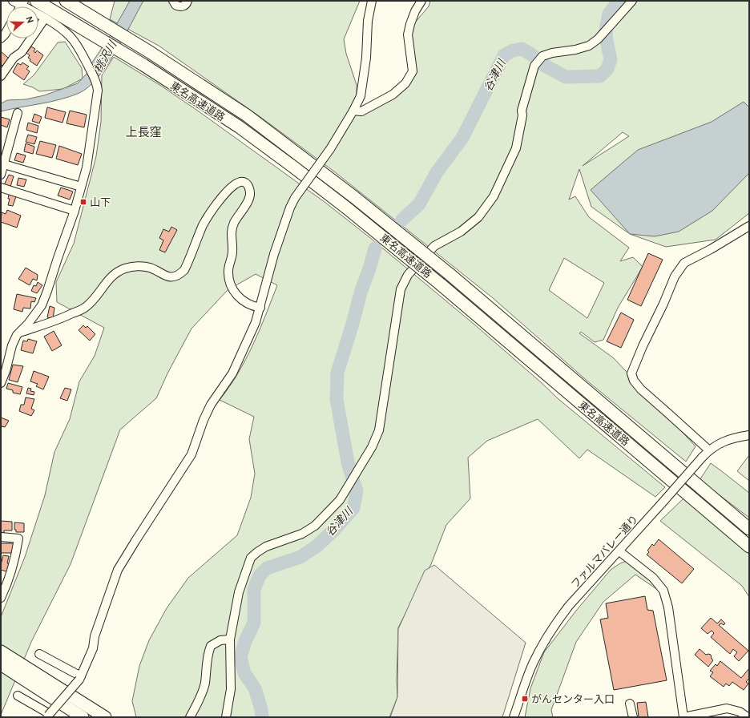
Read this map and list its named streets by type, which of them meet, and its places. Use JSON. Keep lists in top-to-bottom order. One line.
{"streets":{"highway":["東名高速道路"],"street":["ファルマバレー通り"]},"districts":["上長窪"],"water":["桃沢川","谷津川"],"places":{"transit":["山下","がんセンター入口"]},"north":"right"}
